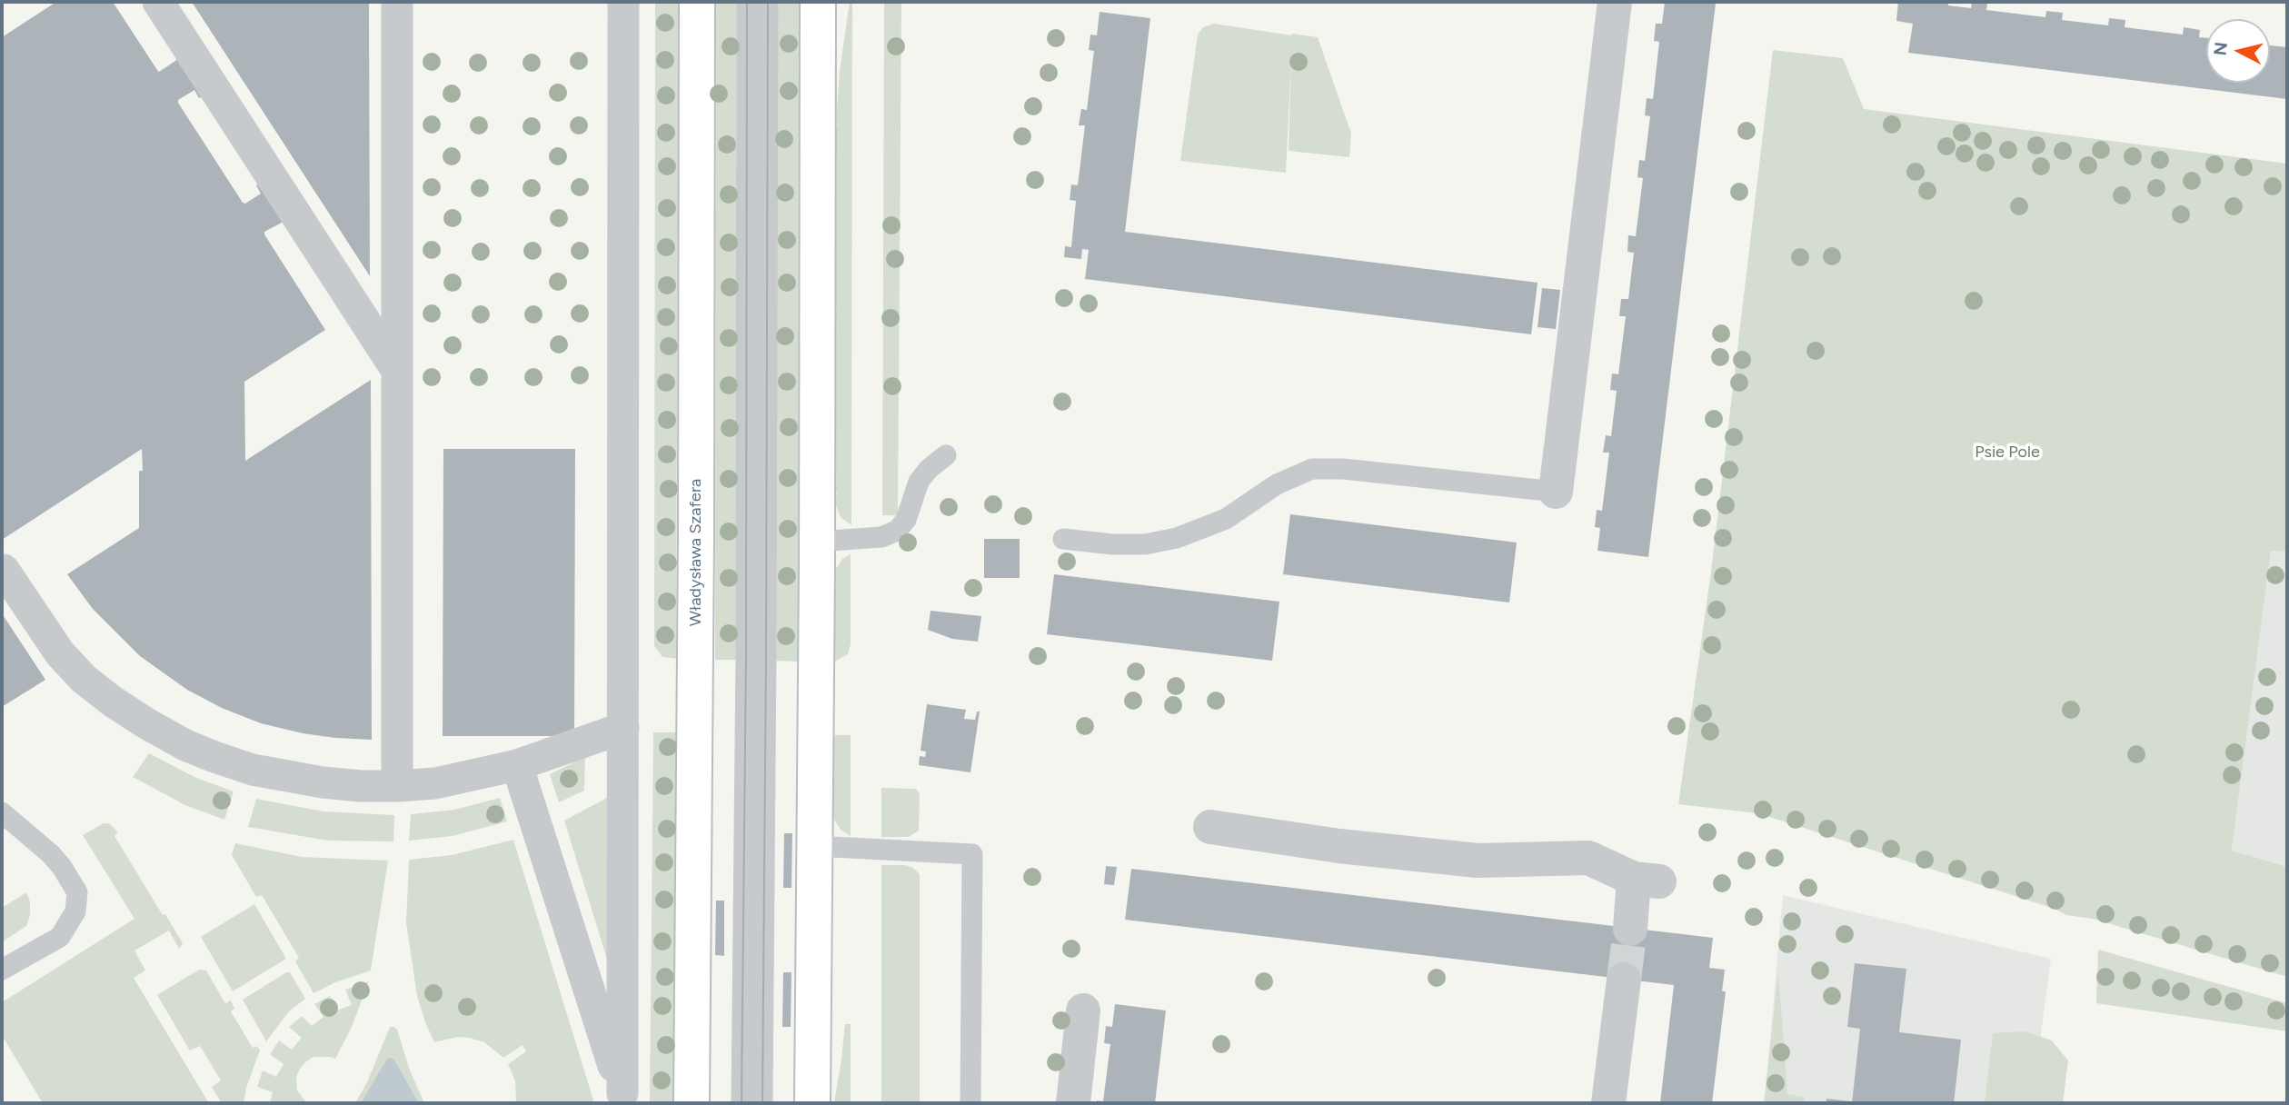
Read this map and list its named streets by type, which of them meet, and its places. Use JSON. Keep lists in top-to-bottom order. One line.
{"streets":{"main road":["Władysława Szafera"]},"parks":["Psie Pole"],"north":"left"}
